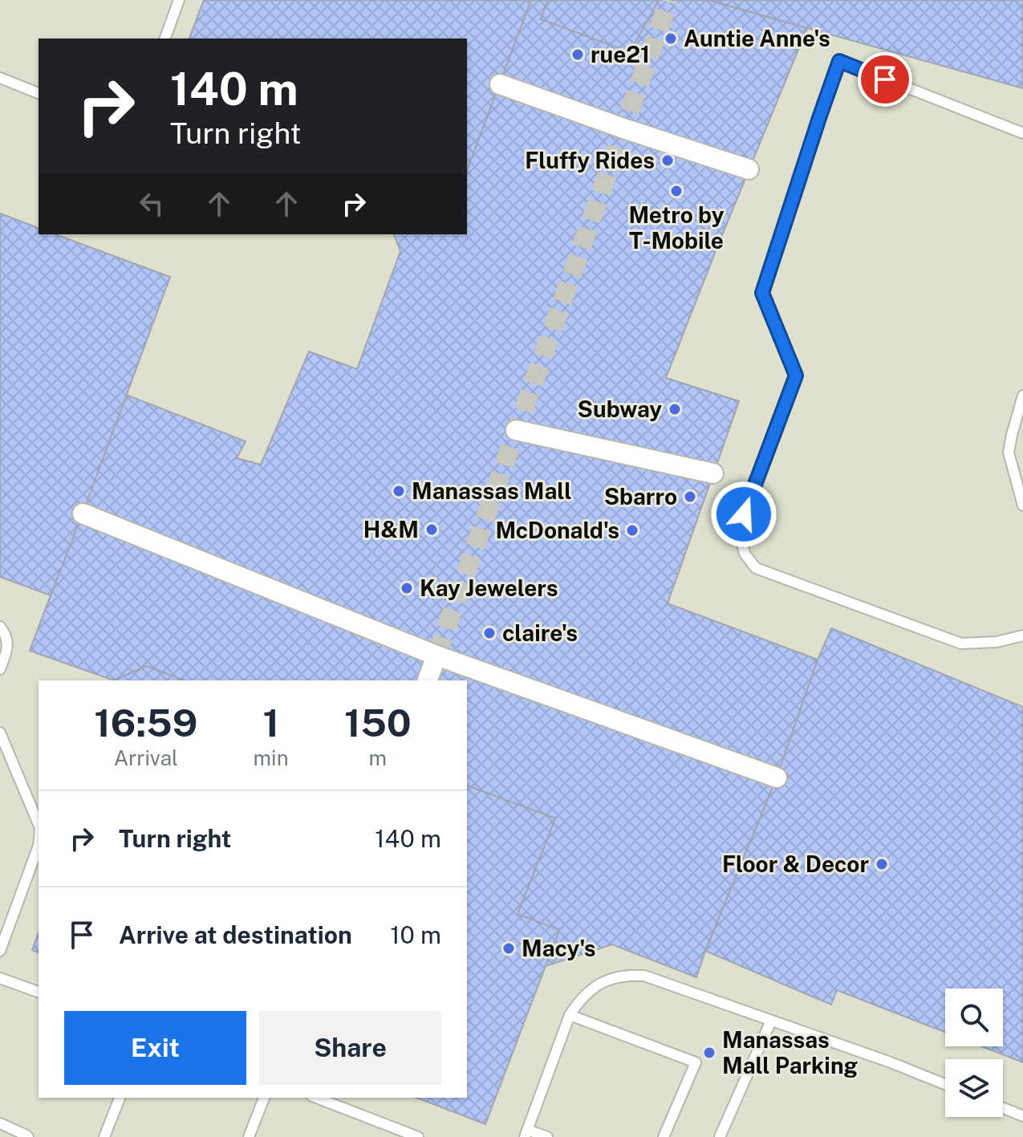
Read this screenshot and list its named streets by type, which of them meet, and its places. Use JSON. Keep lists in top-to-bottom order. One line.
{"places":["Auntie Anne's","rue21","Fluffy Rides","Metro by T-Mobile","Subway","Manassas Mall","Sbarro","H&M","McDonald's","Kay Jewelers","claire's","Floor & Decor","Macy's","Manassas Mall Parking"],"page":{"turn":["140 m","Turn right"],"eta":["16:59","Arrival","1","min","150","m"],"list":[{"name":"Turn right","value":"140 m"},{"name":"Arrive at destination","value":"10 m"}],"buttons":["Exit","Share"]}}
